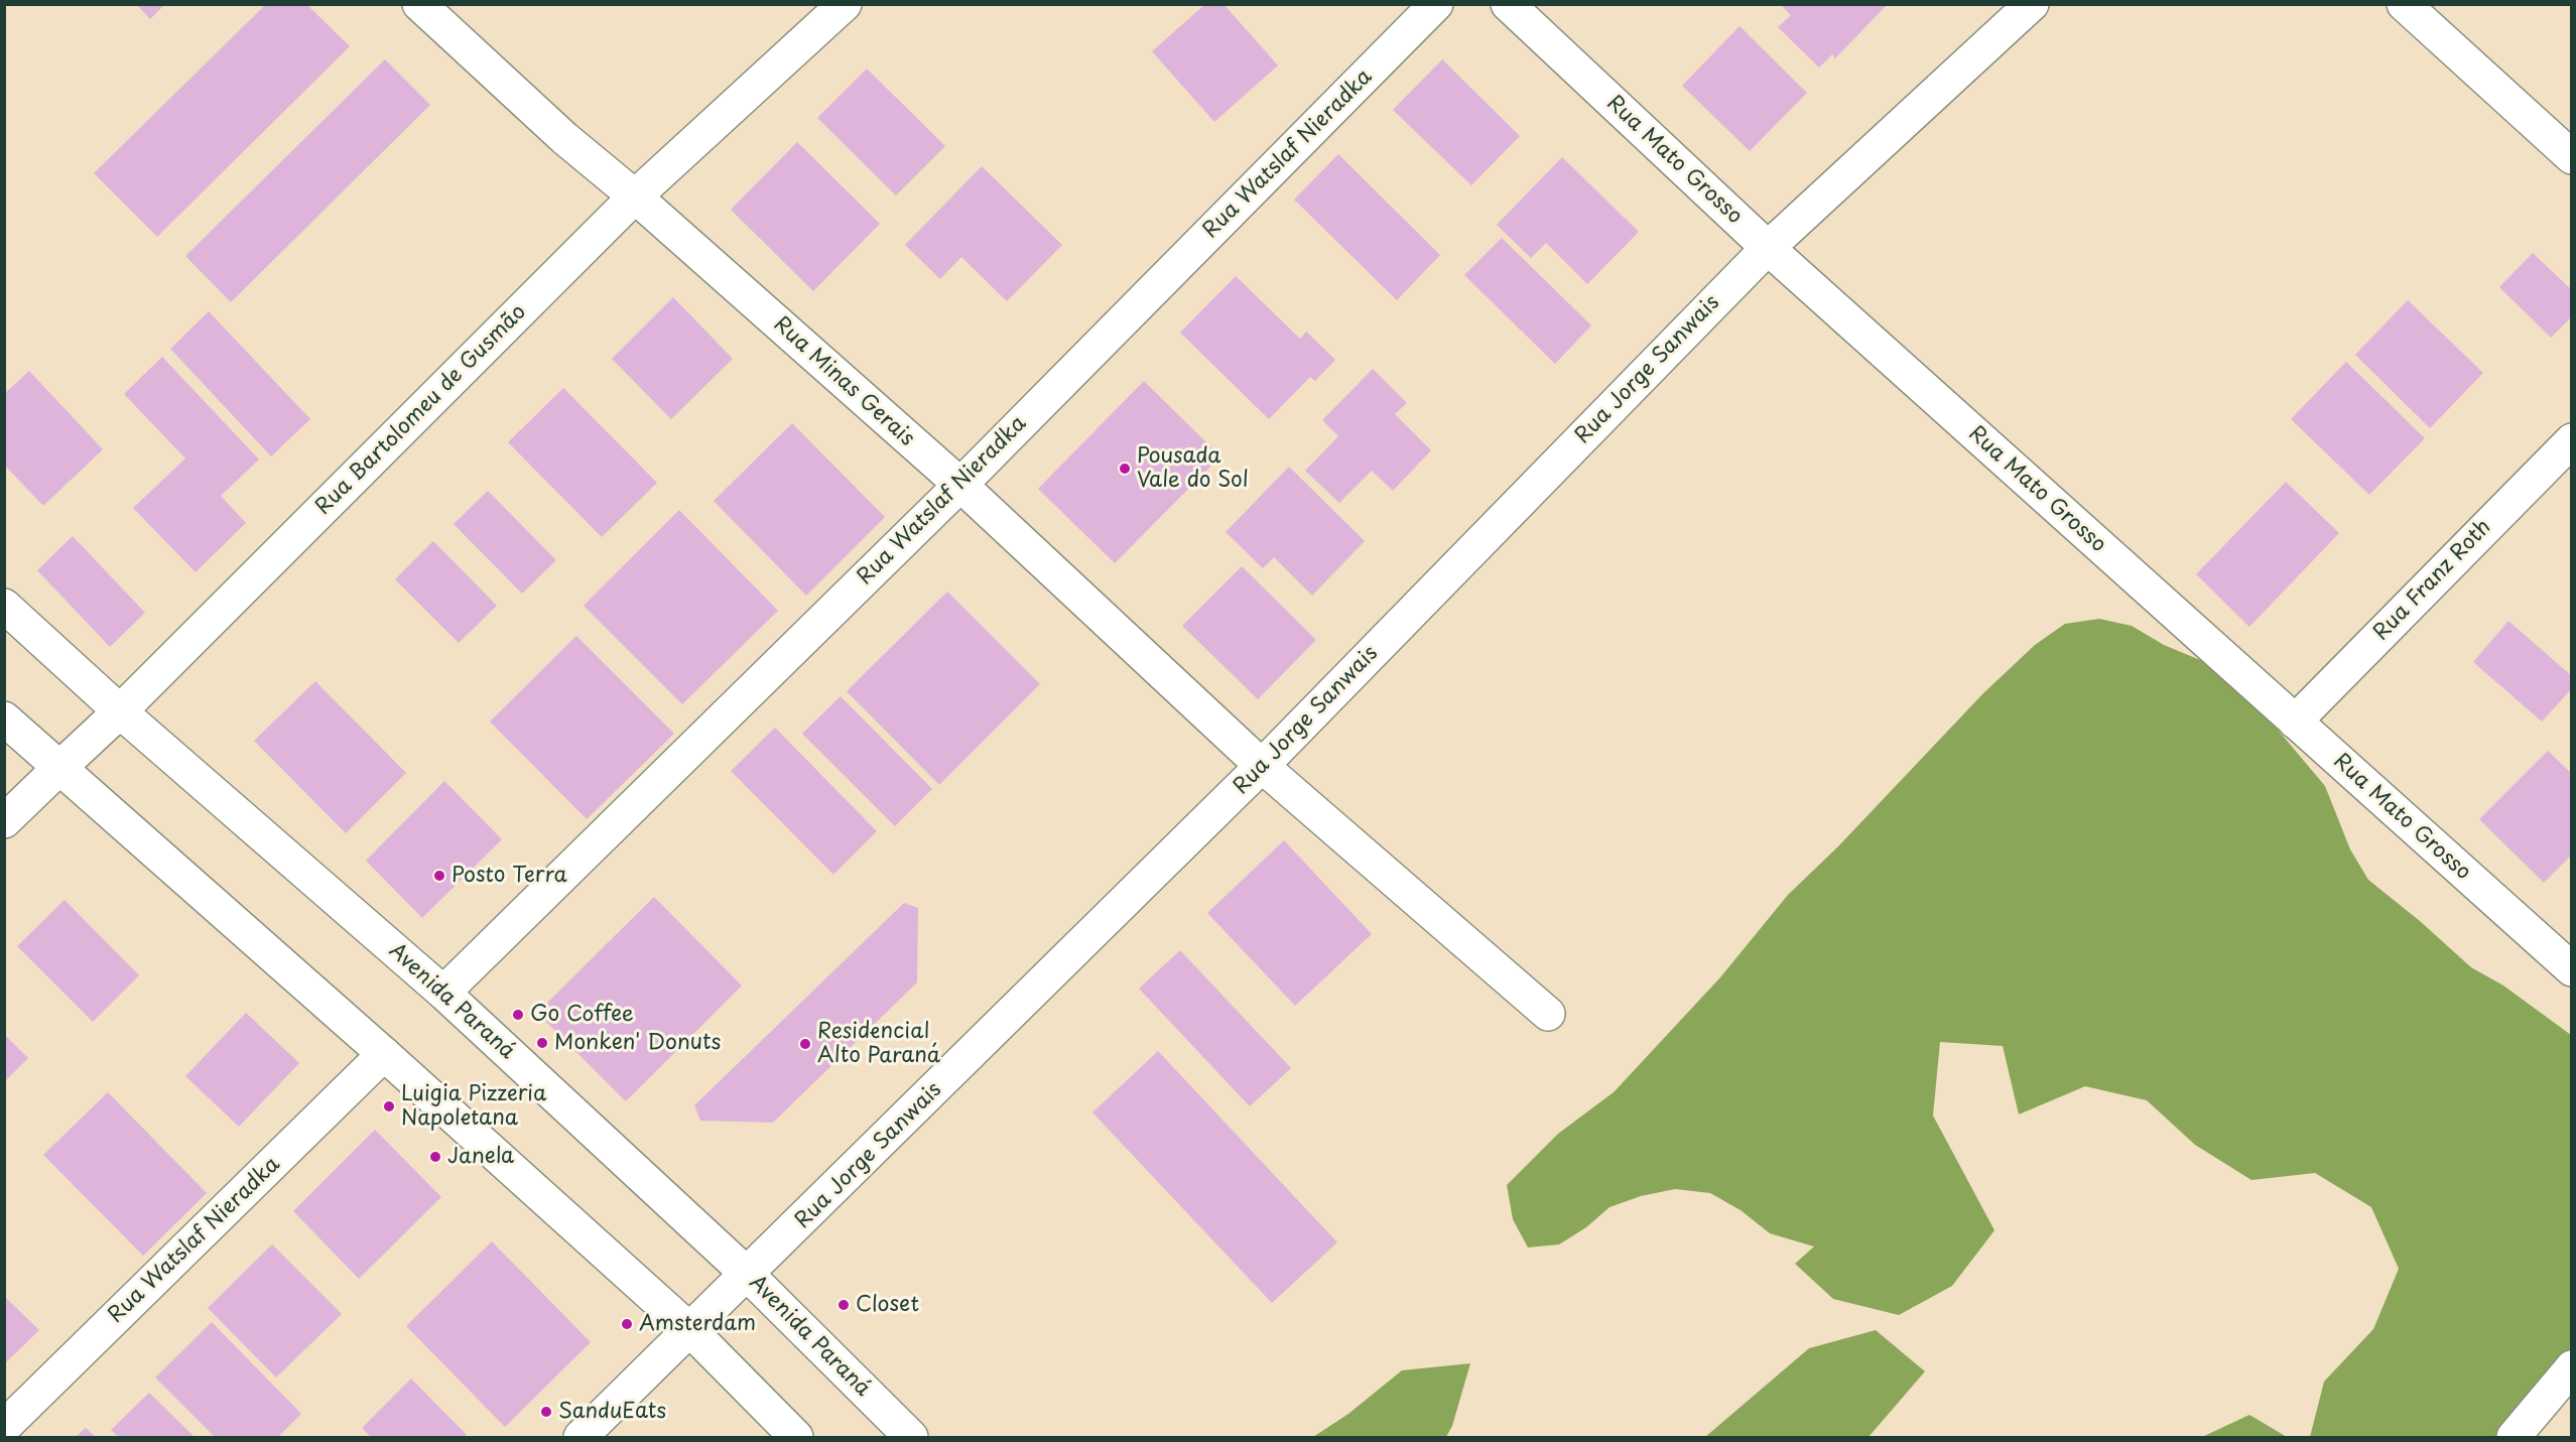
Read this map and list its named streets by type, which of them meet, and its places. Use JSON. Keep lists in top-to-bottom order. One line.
{"streets":{"street":["Rua Watslaf Nieradka","Rua Mato Grosso","Rua Jorge Sanwais","Rua Minas Gerais","Rua Bartolomeu de Gusmão","Rua Franz Roth","Avenida Paraná"]},"crossings":[["Rua Watslaf Nieradka","Rua Minas Gerais"],["Rua Watslaf Nieradka","Avenida Paraná"],["Rua Mato Grosso","Rua Jorge Sanwais"],["Rua Mato Grosso","Rua Franz Roth"],["Rua Jorge Sanwais","Rua Minas Gerais"],["Rua Jorge Sanwais","Avenida Paraná"],["Rua Minas Gerais","Rua Bartolomeu de Gusmão"],["Rua Bartolomeu de Gusmão","Avenida Paraná"]],"places":["Pousada Vale do Sol","Posto Terra","Go Coffee","Monken' Donuts","Residencial Alto Paraná","Luigia Pizzeria Napoletana","Janela","Closet","Amsterdam","SanduEats"]}
